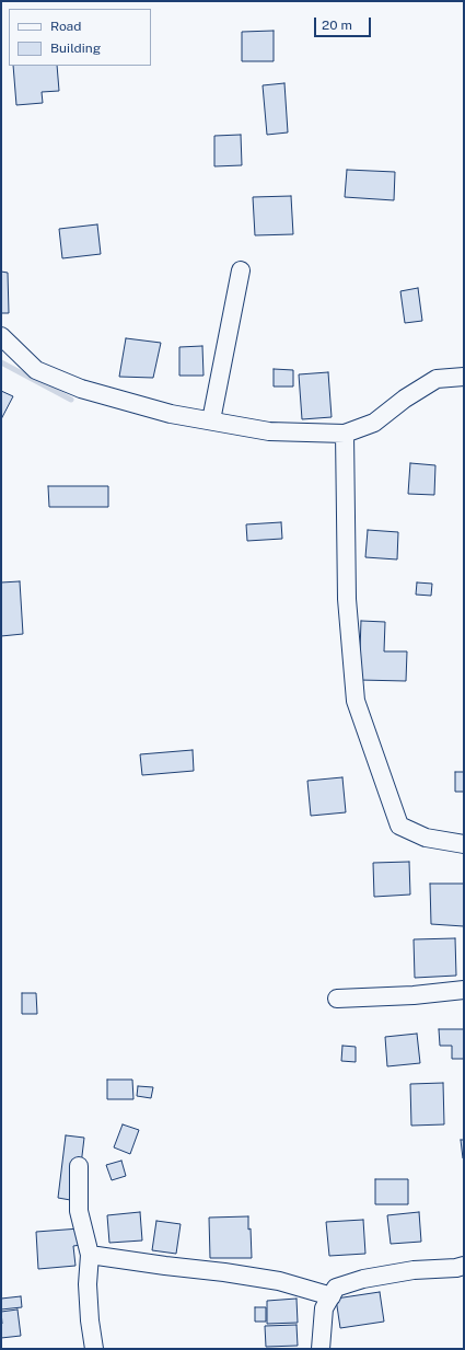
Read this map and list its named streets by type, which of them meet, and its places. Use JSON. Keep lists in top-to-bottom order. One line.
{"legend":["Road","Building"],"scale_bar":"20 m"}
